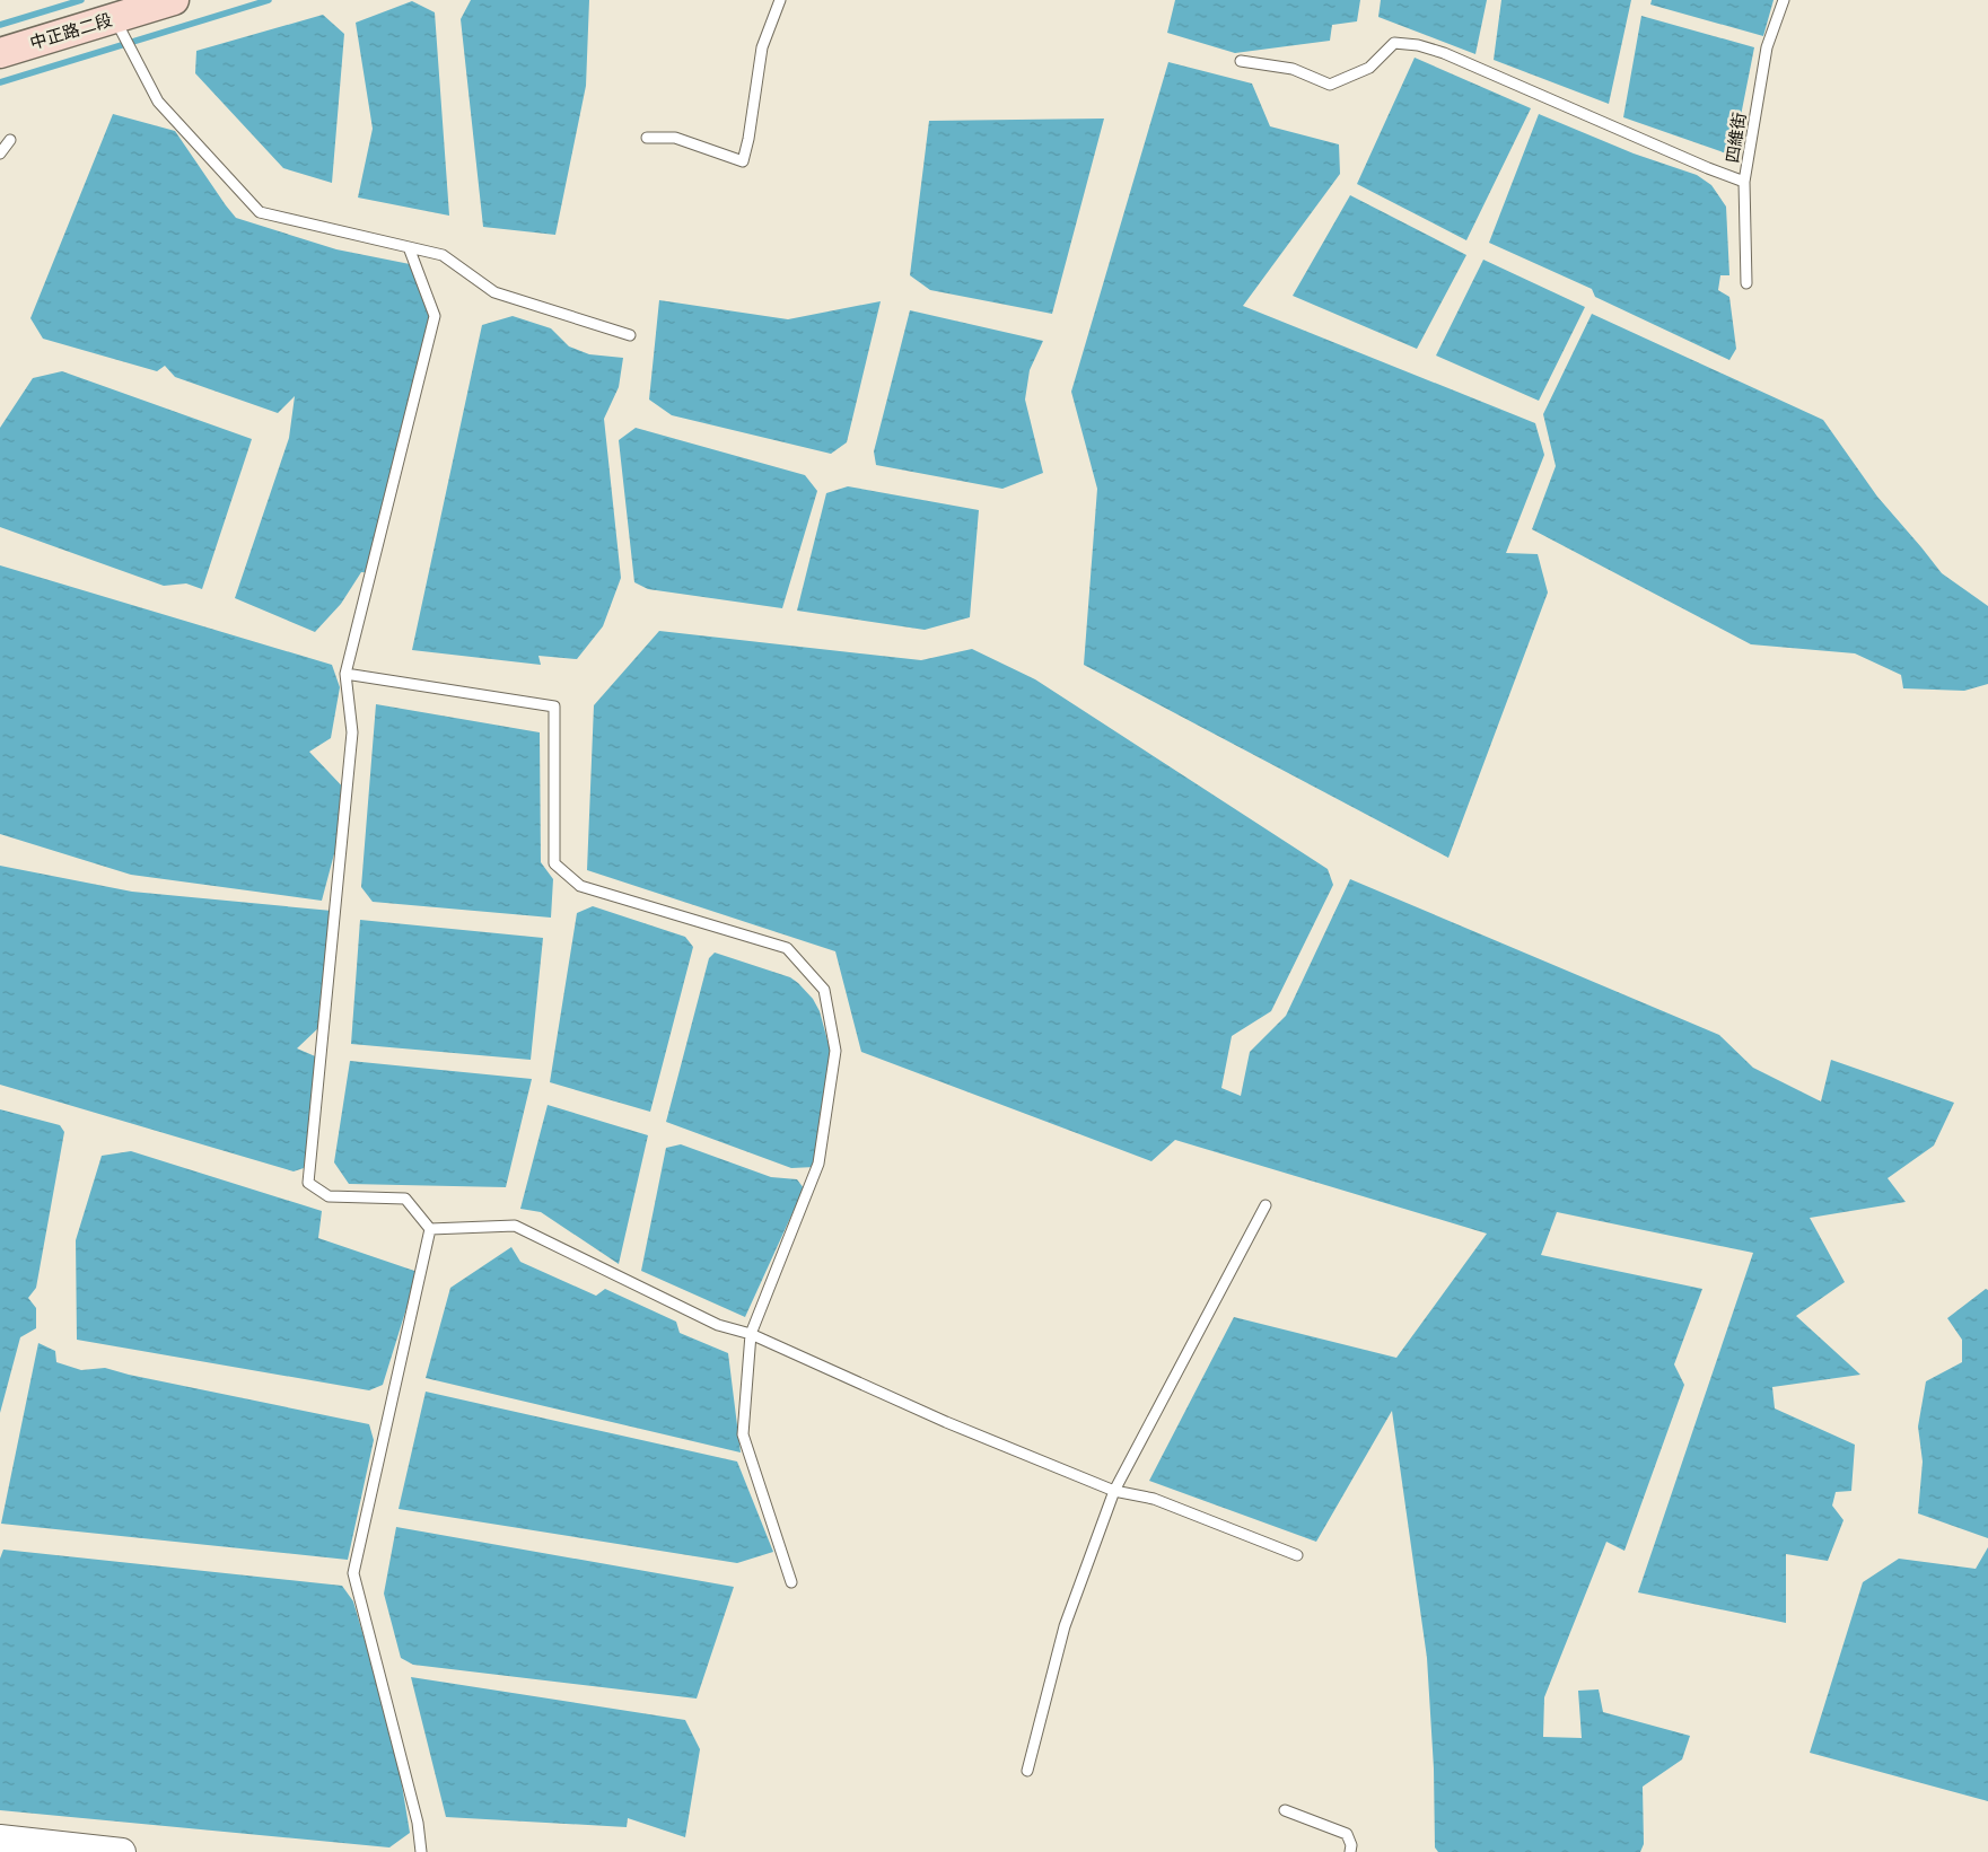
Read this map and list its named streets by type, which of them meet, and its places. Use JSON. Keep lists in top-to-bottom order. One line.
{"streets":{"main road":["中正路二段"],"lane":["四維街"]}}
